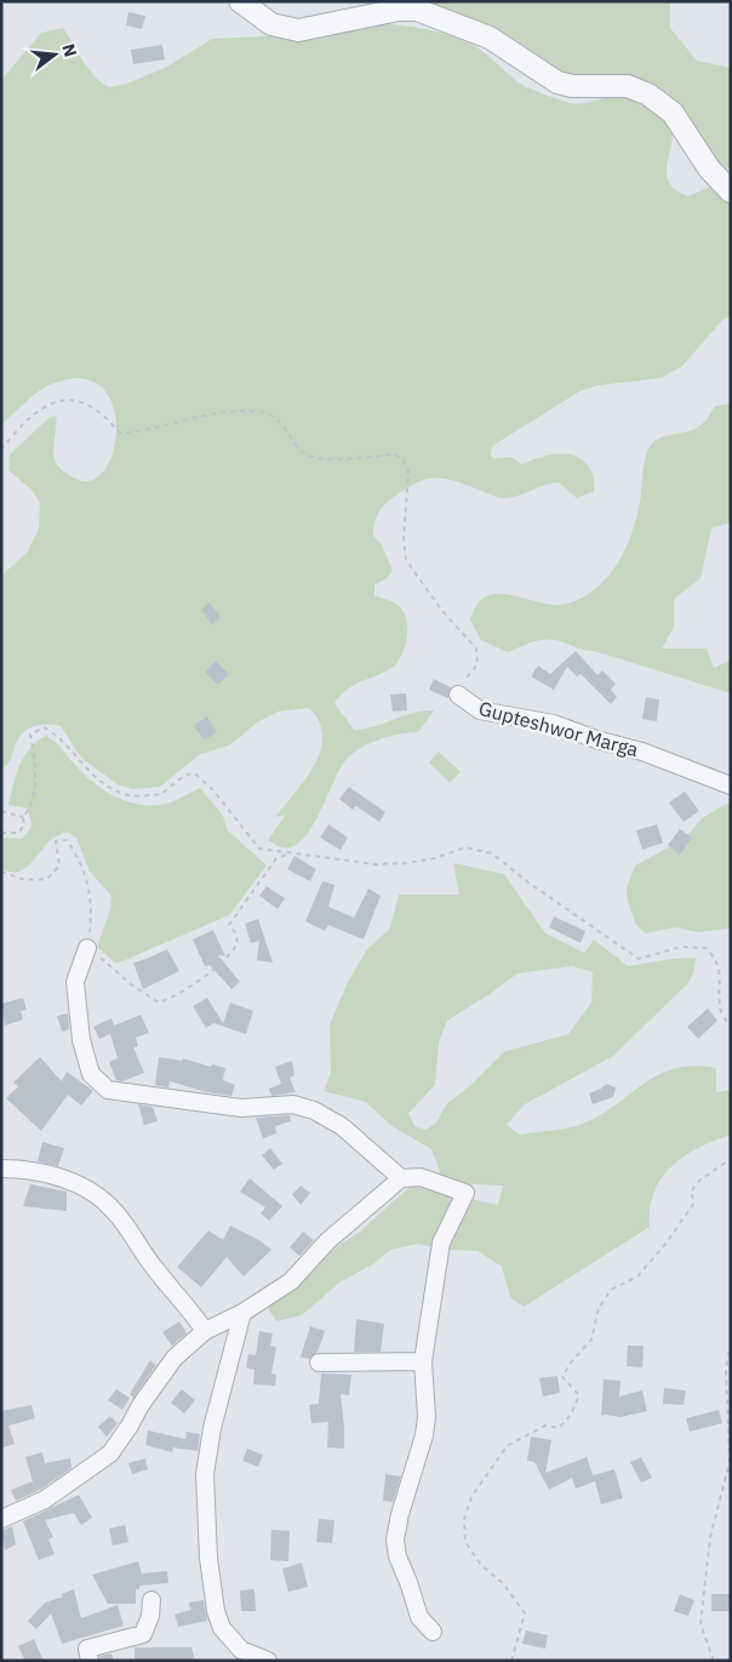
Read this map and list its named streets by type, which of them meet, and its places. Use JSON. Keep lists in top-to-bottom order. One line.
{"streets":{"street":["Gupteshwor Marga"]},"north":"right"}
